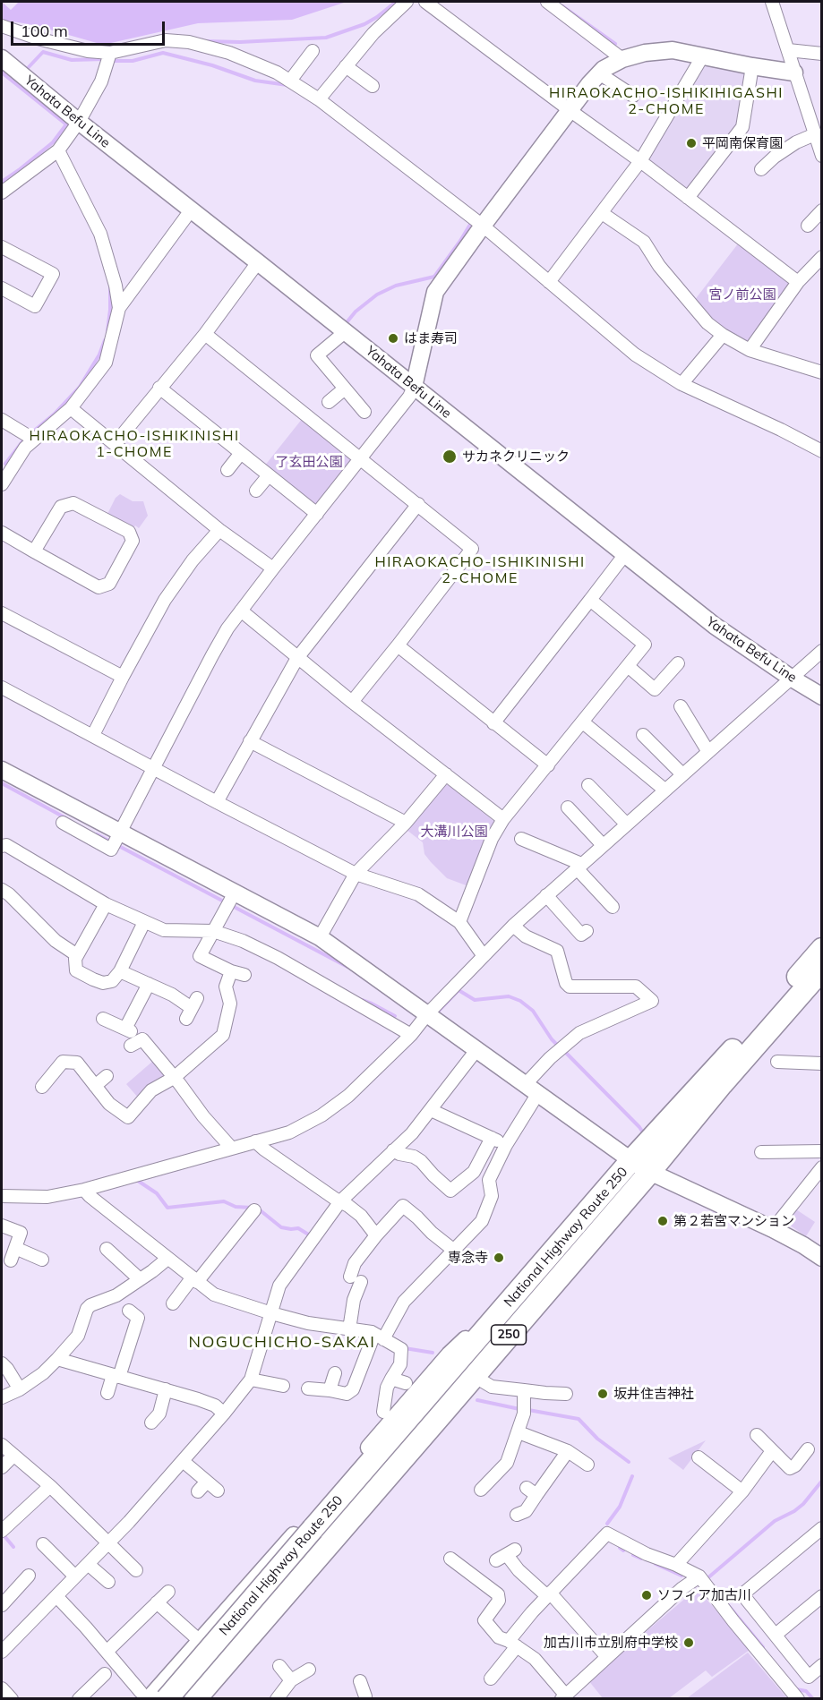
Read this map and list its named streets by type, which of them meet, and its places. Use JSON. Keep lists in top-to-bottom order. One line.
{"streets":{"highway":["National Highway Route 250","250"],"street":["Yahata Befu Line"]},"crossings":[["National Highway Route 250","250"]],"districts":["HIRAOKACHO-ISHIKIHIGASHI 2-CHOME","HIRAOKACHO-ISHIKINISHI 1-CHOME","HIRAOKACHO-ISHIKINISHI 2-CHOME","NOGUCHICHO-SAKAI"],"parks":["宮ノ前公園","了玄田公園","大溝川公園"],"places":["平岡南保育園","はま寿司","サカネクリニック","第２若宮マンション","専念寺","坂井住吉神社","ソフィア加古川","加古川市立別府中学校"],"scale_bar":"100 m"}
